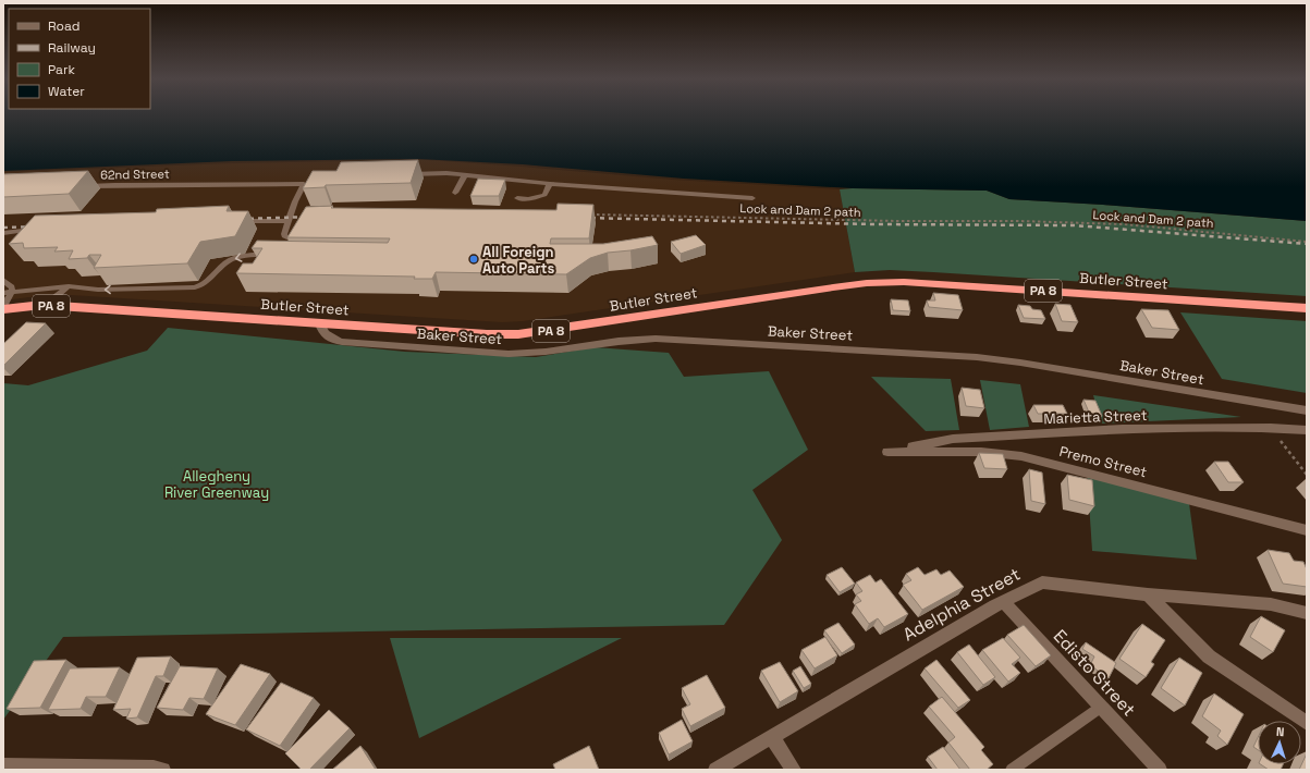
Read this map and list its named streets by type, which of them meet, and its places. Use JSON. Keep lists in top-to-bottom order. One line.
{"streets":{"highway":["Butler Street","PA 8"],"street":["Baker Street","Marietta Street","Premo Street","Adelphia Street","Edisto Street"],"lane":["62nd Street"],"path":["Lock and Dam 2 path"]},"crossings":[["Butler Street","Baker Street"],["Marietta Street","Premo Street"],["Adelphia Street","Edisto Street"]],"parks":["Allegheny River Greenway"],"places":["All Foreign Auto Parts"],"legend":["Road","Railway","Park","Water"],"north":"top"}
